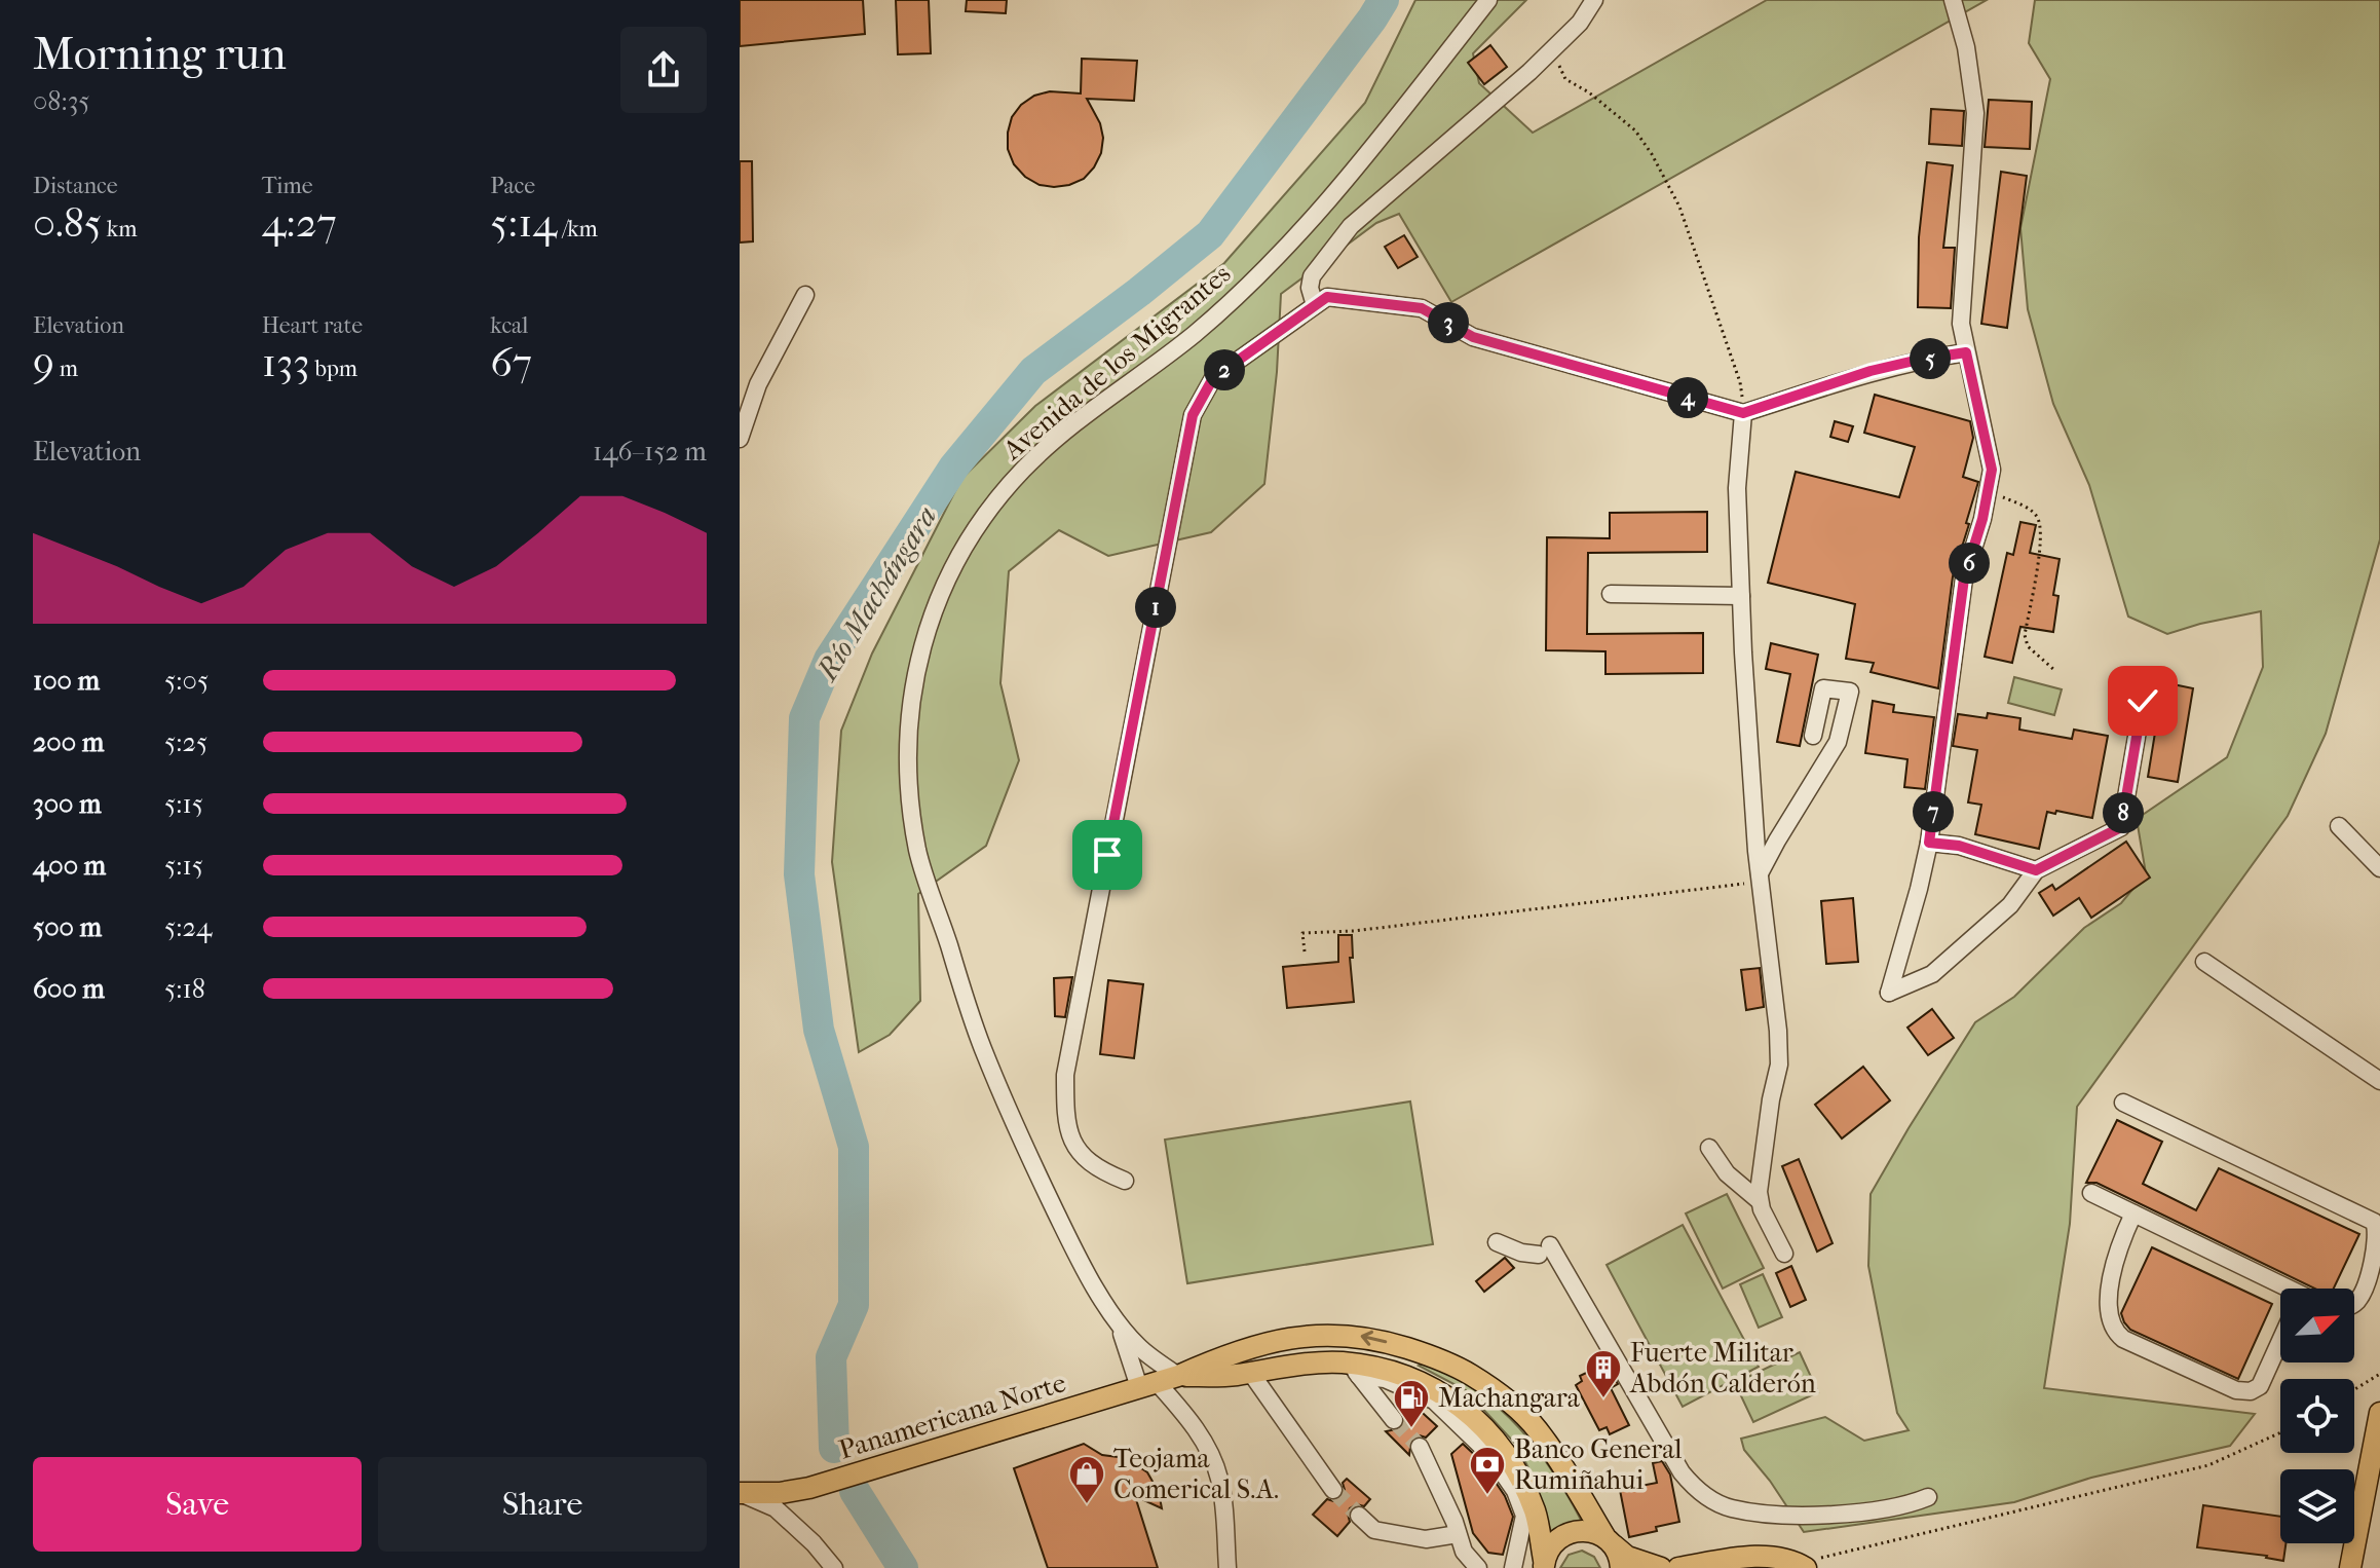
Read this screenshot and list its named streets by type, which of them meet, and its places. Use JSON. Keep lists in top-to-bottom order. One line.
{"streets":{"main road":["Panamericana Norte"],"street":["Avenida de los Migrantes"]},"water":["Río Machángara"],"places":{"building":["Fuerte Militar Abdón Calderón"],"fuel station":["Machangara"],"bank":["Banco General Rumiñahui"],"shop":["Teojama Comerical S.A."]},"north":"top right","page":{"heading":["Morning run","08:35"],"stats":[["Distance","0.85 km"],["Time","4:27"],["Pace","5:14 /km"],["Elevation","9 m"],["Heart rate","133 bpm"],["kcal","67"]],"pins":["3","5","2","4","6","1","7","8"],"chart":["Elevation","146–152 m"],"list":[{"name":"100 m","note":"5:05"},{"name":"200 m","note":"5:25"},{"name":"300 m","note":"5:15"},{"name":"400 m","note":"5:15"},{"name":"500 m","note":"5:24"},{"name":"600 m","note":"5:18"}],"buttons":["Save","Share"]}}
